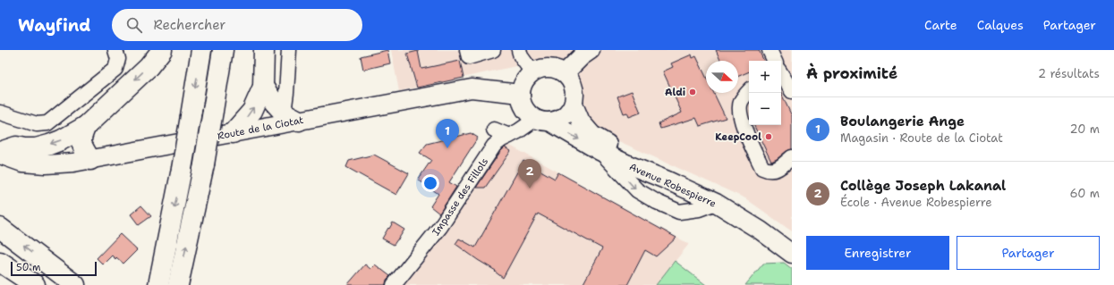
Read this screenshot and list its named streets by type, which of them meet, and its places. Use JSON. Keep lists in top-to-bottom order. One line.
{"streets":{"main road":["Route de la Ciotat","Avenue Robespierre"],"street":["Impasse des Fillols"]},"crossings":[["Route de la Ciotat","Avenue Robespierre"],["Route de la Ciotat","Impasse des Fillols"],["Avenue Robespierre","Impasse des Fillols"]],"places":["Aldi","KeepCool"],"scale_bar":"50 m","north":"right","page":{"header":"Wayfind","search":"Rechercher","nav":["Carte","Calques","Partager"],"heading":["À proximité","2 résultats"],"map_buttons":["+","−"],"list":[{"mark":"1","name":"Boulangerie Ange","note":"Magasin · Route de la Ciotat","value":"20 m"},{"mark":"2","name":"Collège Joseph Lakanal","note":"École · Avenue Robespierre","value":"60 m"}],"pins":["1","2"],"buttons":["Enregistrer","Partager"],"scale":"50 m"}}
